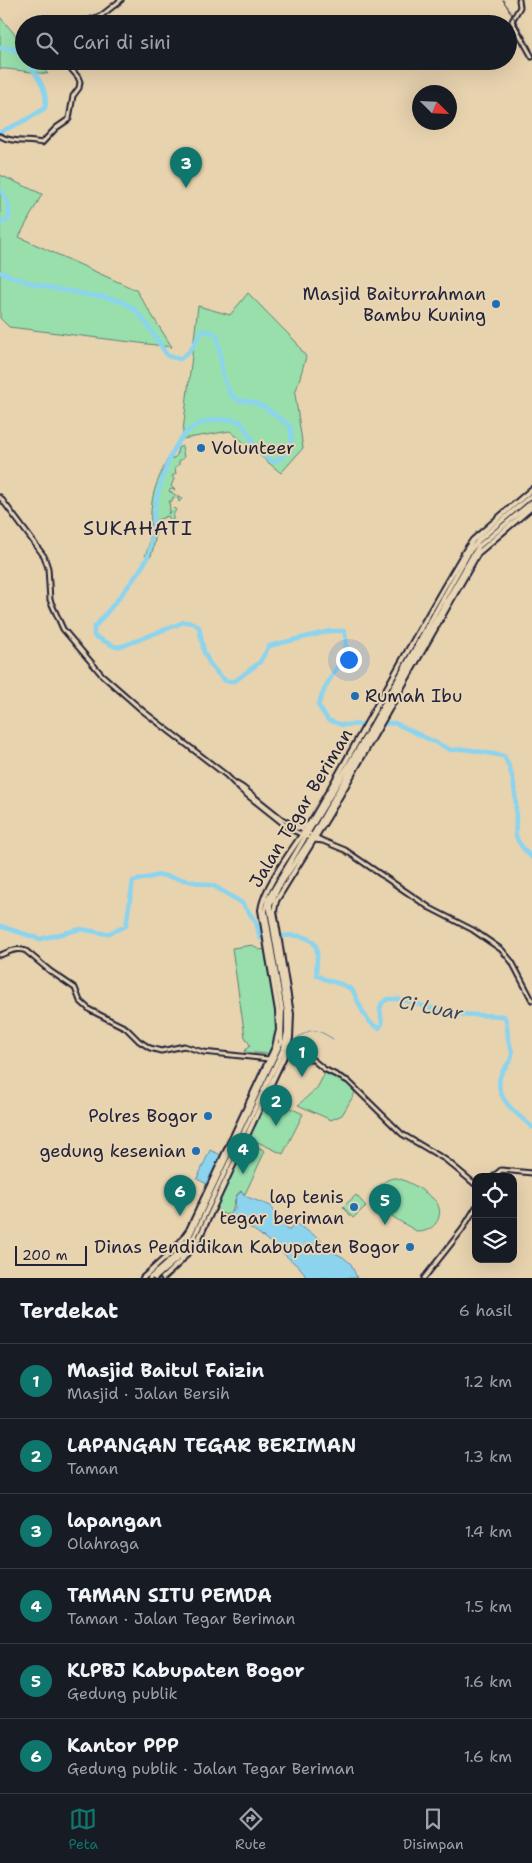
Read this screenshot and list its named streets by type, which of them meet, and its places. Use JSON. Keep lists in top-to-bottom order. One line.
{"streets":{"main road":["Jalan Tegar Beriman"]},"districts":["SUKAHATI"],"water":["Ci Luar"],"places":["Masjid Baiturrahman Bambu Kuning","Volunteer","Rumah Ibu","Polres Bogor","gedung kesenian","lap tenis tegar beriman","Dinas Pendidikan Kabupaten Bogor"],"scale_bar":"200 m","north":"bottom right","page":{"search":"Cari di sini","pins":["3","1","2","4","6","5"],"scale":"200 m","heading":["Terdekat","6 hasil"],"list":[{"mark":"1","name":"Masjid Baitul Faizin","note":"Masjid · Jalan Bersih","value":"1.2 km"},{"mark":"2","name":"LAPANGAN TEGAR BERIMAN","note":"Taman","value":"1.3 km"},{"mark":"3","name":"lapangan","note":"Olahraga","value":"1.4 km"},{"mark":"4","name":"TAMAN SITU PEMDA","note":"Taman · Jalan Tegar Beriman","value":"1.5 km"},{"mark":"5","name":"KLPBJ Kabupaten Bogor","note":"Gedung publik","value":"1.6 km"},{"mark":"6","name":"Kantor PPP","note":"Gedung publik · Jalan Tegar Beriman","value":"1.6 km"}],"nav":["Peta","Rute","Disimpan"]}}
